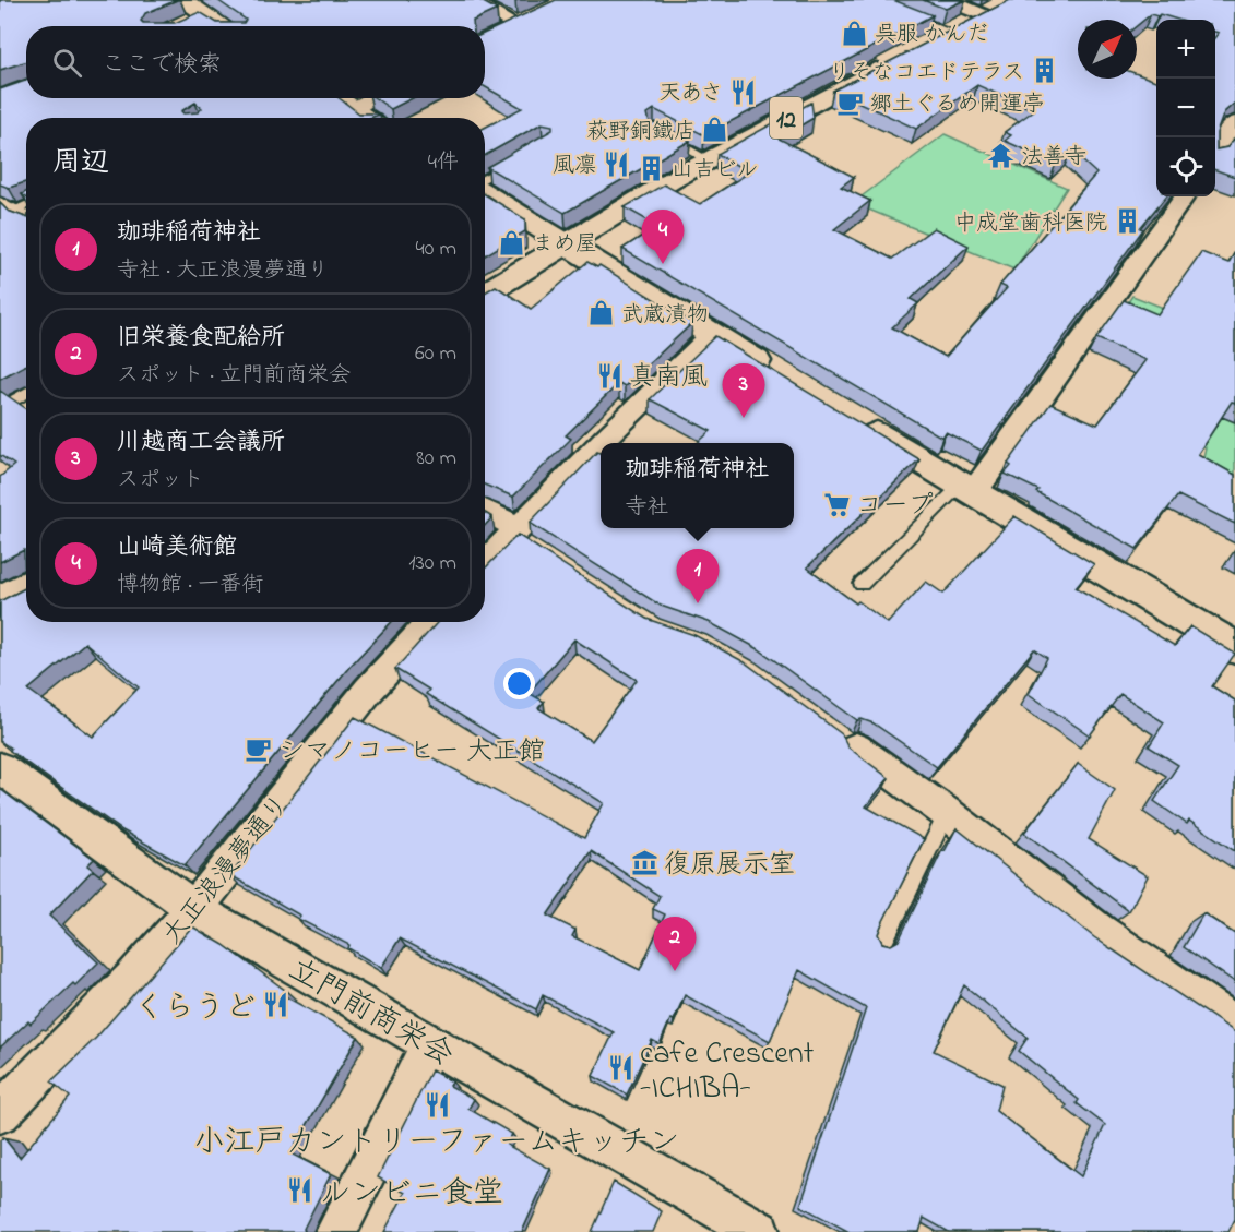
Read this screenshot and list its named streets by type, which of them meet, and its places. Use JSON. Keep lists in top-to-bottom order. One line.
{"streets":{"street":["12","大正浪漫夢通り","立門前商栄会"]},"crossings":[["大正浪漫夢通り","立門前商栄会"]],"places":{"shop":["呉服 かんだ","萩野銅鐵店","まめ屋","武蔵漬物"],"building":["りそなコエドテラス","山吉ビル","中成堂歯科医院"],"restaurant":["天あさ","風凛","真南風","くらうど","cafe Crescent -ICHIBA-","小江戸カントリーファームキッチン","ルンビニ食堂"],"cafe":["郷土ぐるめ開運亭","シマノコーヒー 大正館"],"temple":["法善寺"],"supermarket":["コープ"],"museum":["復原展示室"]},"north":"top right","page":{"map_buttons":["+","−"],"search":"ここで検索","heading":["周辺","4件"],"list":[{"mark":"1","name":"珈琲稲荷神社","note":"寺社 · 大正浪漫夢通り","value":"40 m"},{"mark":"2","name":"旧栄養食配給所","note":"スポット · 立門前商栄会","value":"60 m"},{"mark":"3","name":"川越商工会議所","note":"スポット","value":"80 m"},{"mark":"4","name":"山崎美術館","note":"博物館 · 一番街","value":"130 m"}],"pins":["4","3","1","2"],"popup":["珈琲稲荷神社","寺社"]}}
